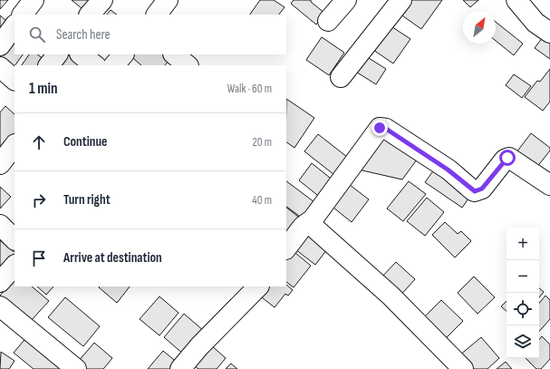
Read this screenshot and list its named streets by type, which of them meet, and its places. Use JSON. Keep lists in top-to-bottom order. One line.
{"north":"top right","page":{"search":"Search here","heading":["1 min","Walk · 60 m"],"list":[["Continue","20 m"],["Turn right","40 m"],"Arrive at destination"],"map_buttons":["+","−"]}}
